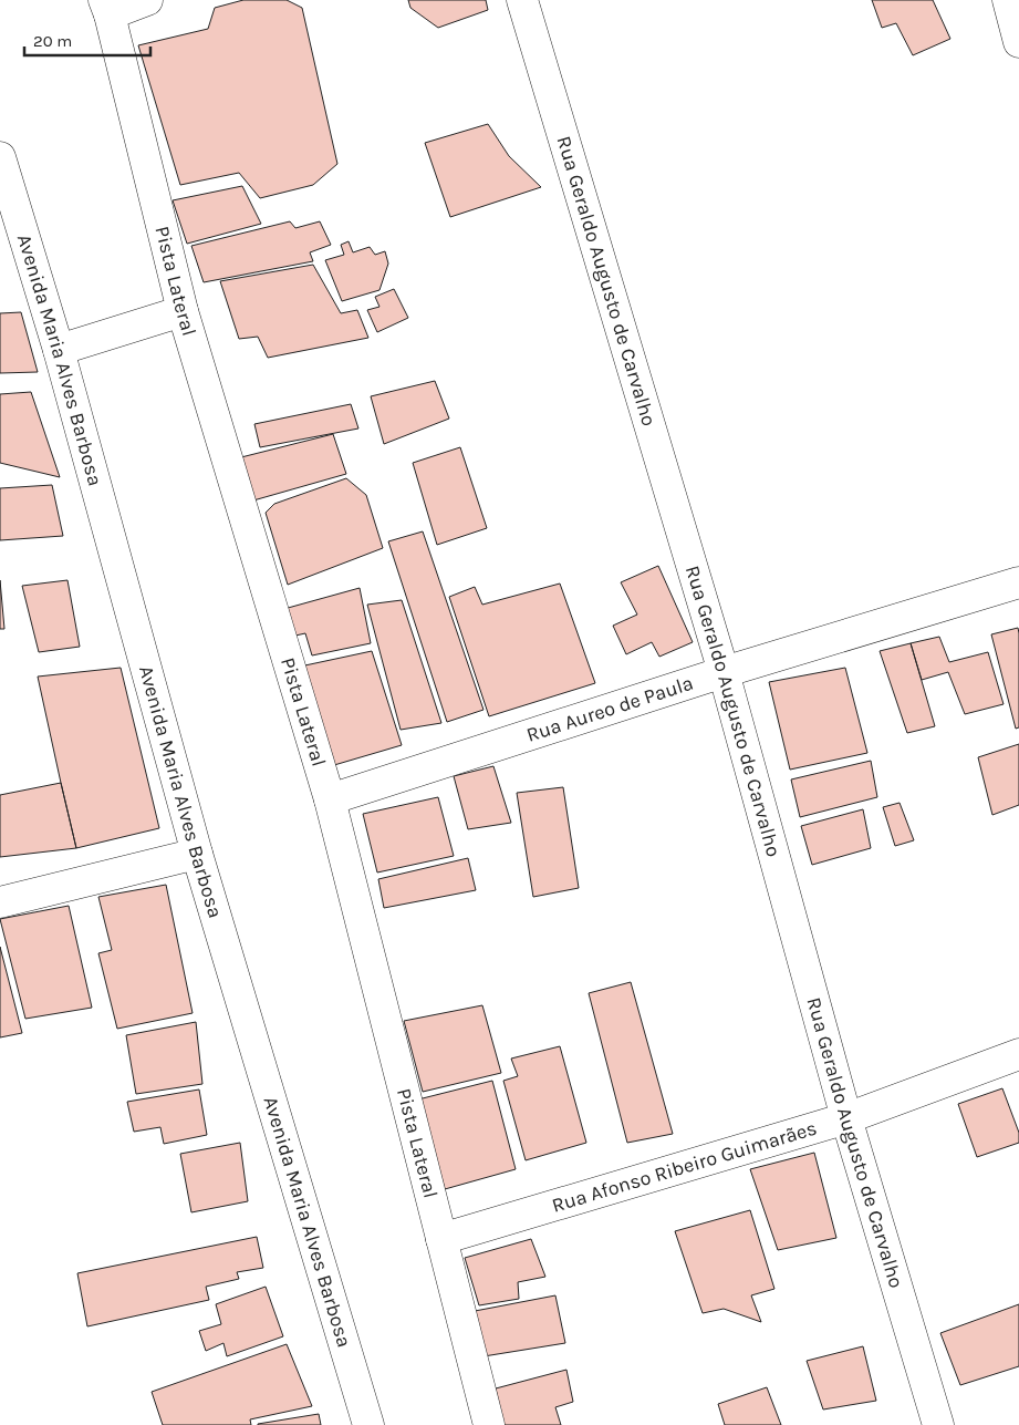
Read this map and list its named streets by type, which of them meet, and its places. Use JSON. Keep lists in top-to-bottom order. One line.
{"streets":{"main road":["Pista Lateral","Rua Geraldo Augusto de Carvalho","Avenida Maria Alves Barbosa","Rua Aureo de Paula","Rua Afonso Ribeiro Guimarães"]},"crossings":[["Pista Lateral","Rua Aureo de Paula"],["Pista Lateral","Rua Afonso Ribeiro Guimarães"],["Rua Geraldo Augusto de Carvalho","Rua Aureo de Paula"],["Rua Geraldo Augusto de Carvalho","Rua Afonso Ribeiro Guimarães"]],"scale_bar":"20 m"}
